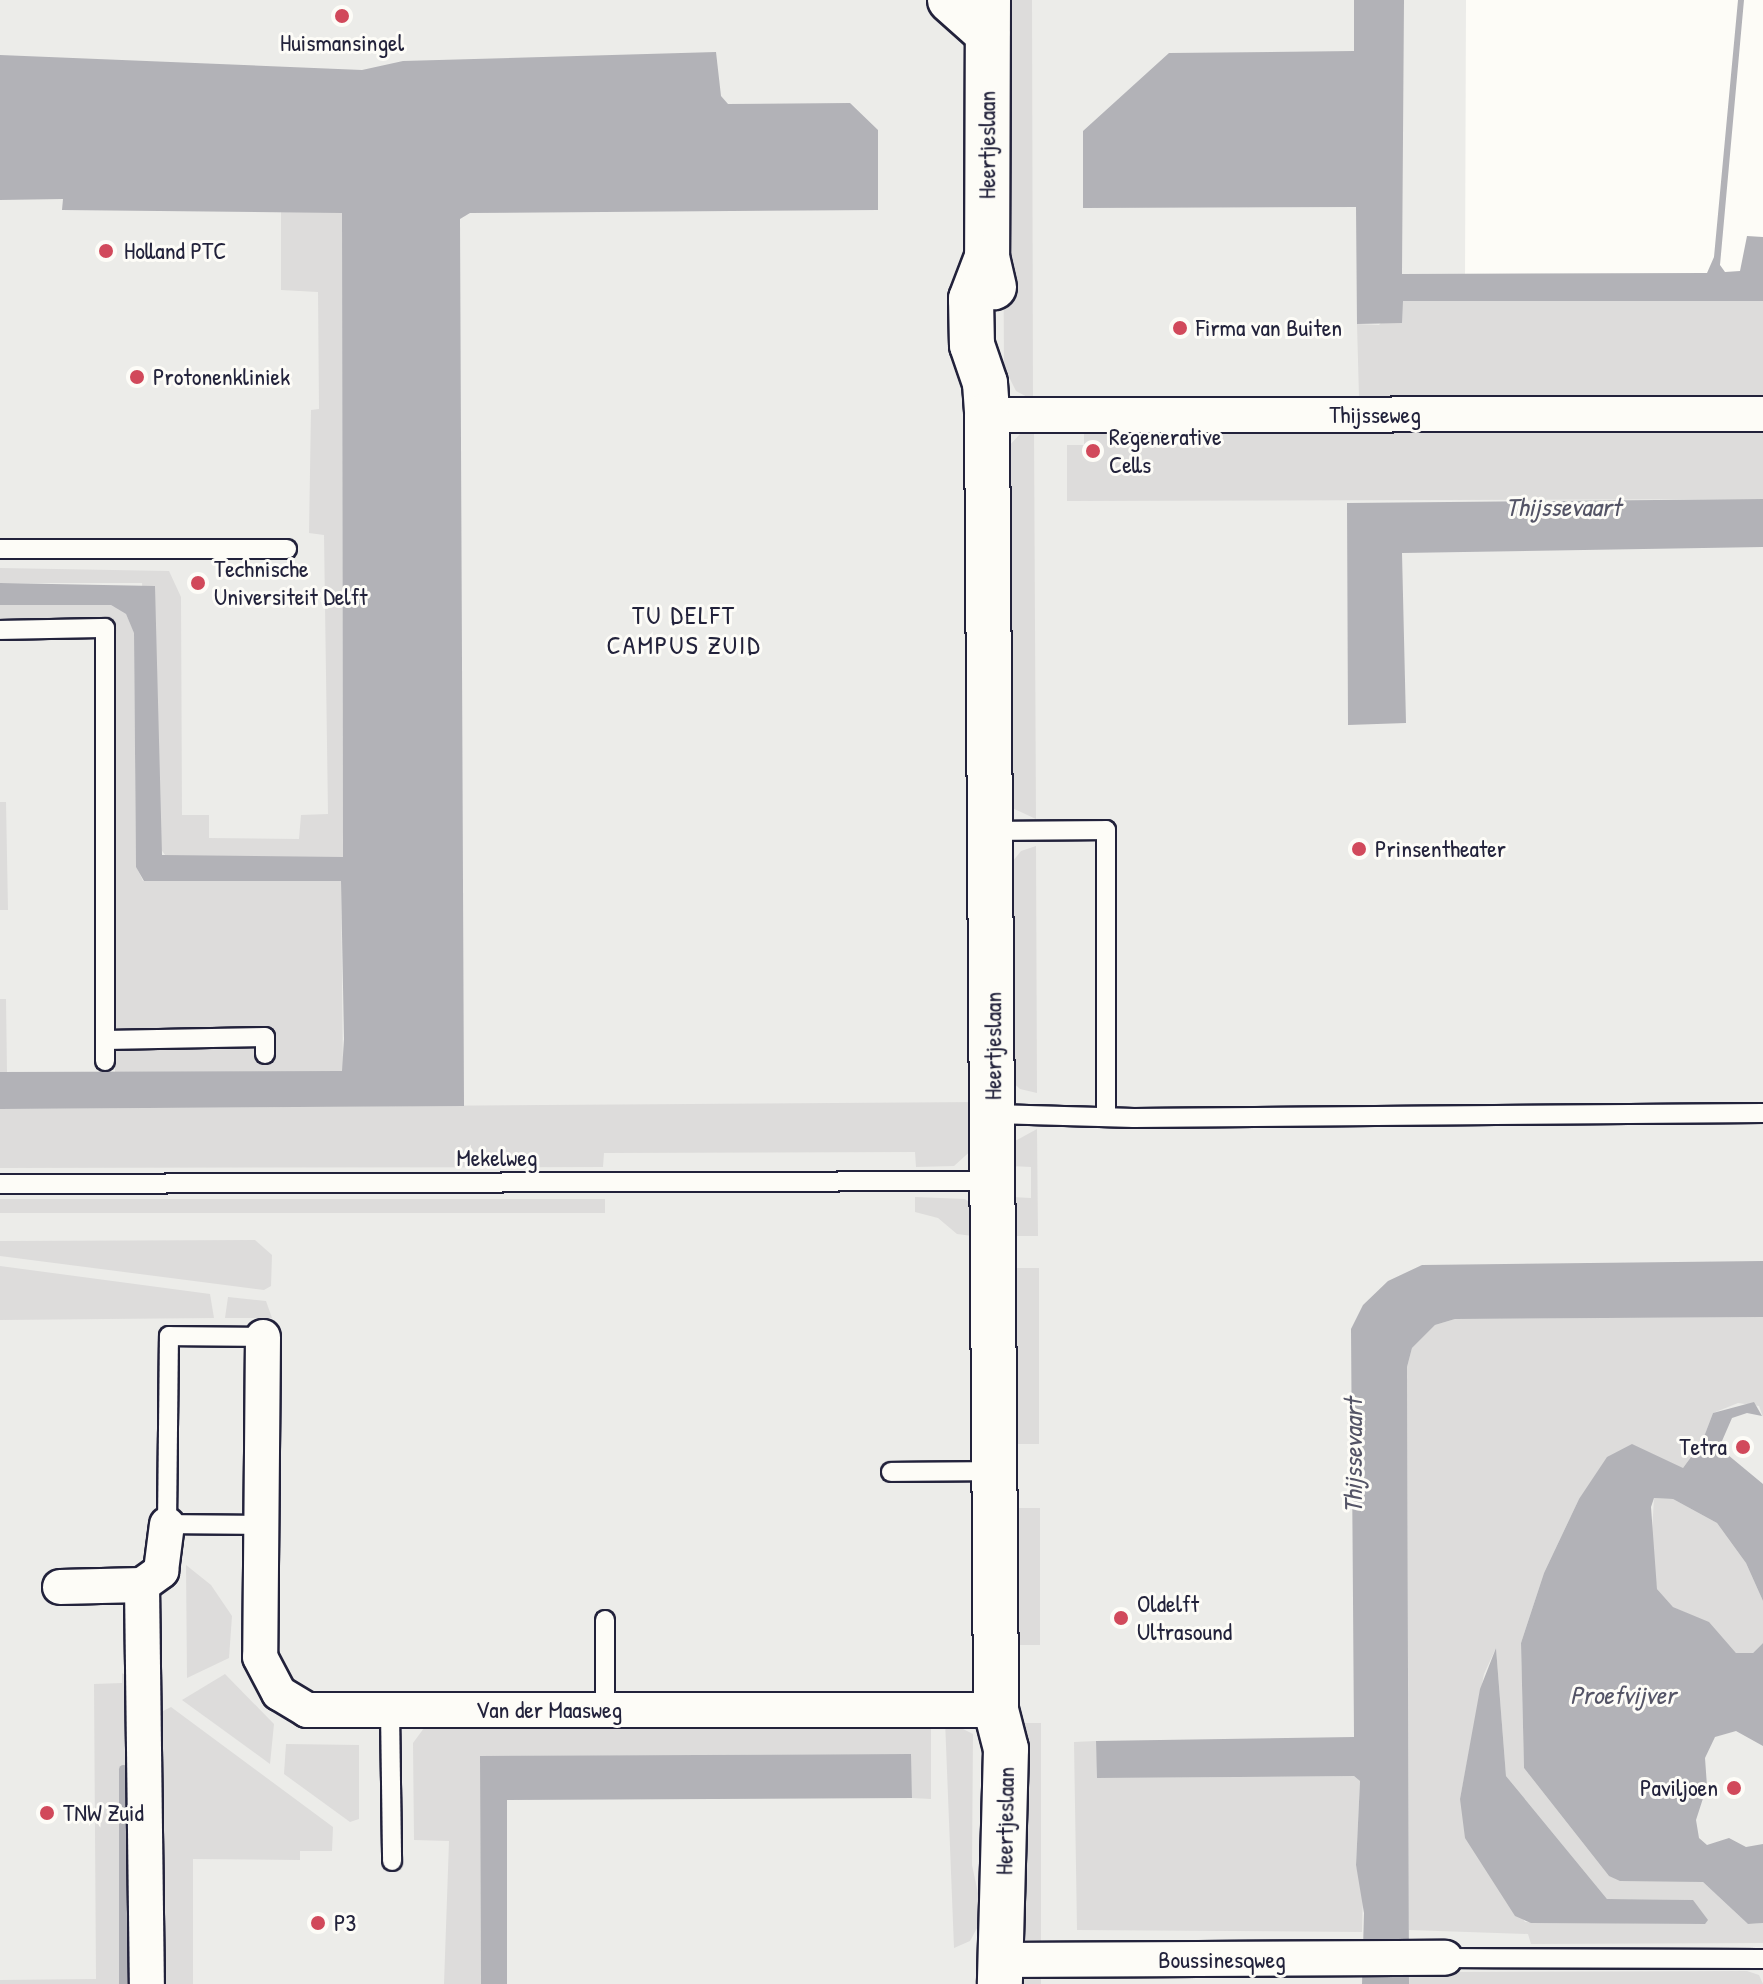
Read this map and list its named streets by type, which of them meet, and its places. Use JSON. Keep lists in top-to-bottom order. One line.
{"streets":{"street":["Heertjeslaan","Thijsseweg","Van der Maasweg","Boussinesqweg"],"lane":["Mekelweg"]},"crossings":[["Heertjeslaan","Thijsseweg"],["Heertjeslaan","Mekelweg"],["Heertjeslaan","Van der Maasweg"],["Heertjeslaan","Boussinesqweg"]],"districts":["TU DELFT CAMPUS ZUID"],"water":["Thijssevaart","Proefvijver"],"places":["Huismansingel","Holland PTC","Firma van Buiten","Protonenkliniek","Regenerative Cells","Technische Universiteit Delft","Prinsentheater","Tetra","Oldelft Ultrasound","Paviljoen","TNW Zuid","P3"]}
